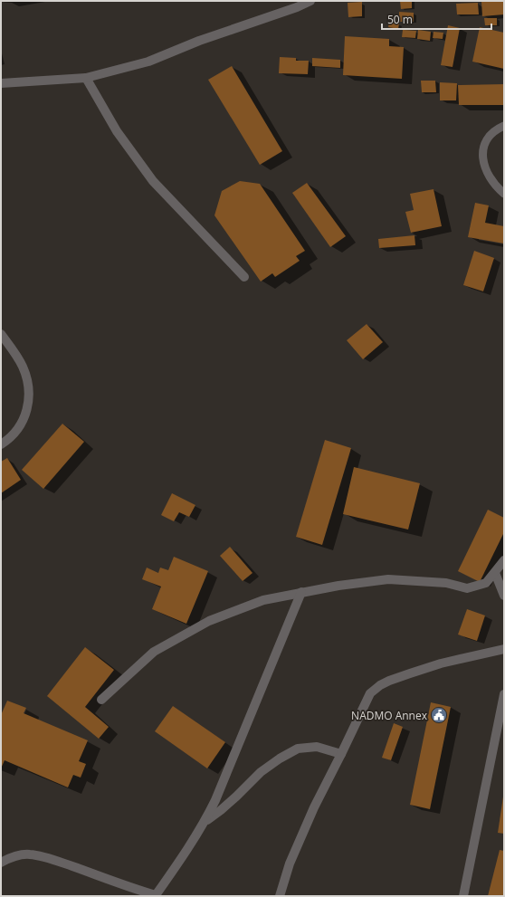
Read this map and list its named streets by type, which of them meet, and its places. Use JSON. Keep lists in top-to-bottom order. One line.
{"places":{"public building":["NADMO Annex"]},"scale_bar":"50 m"}
